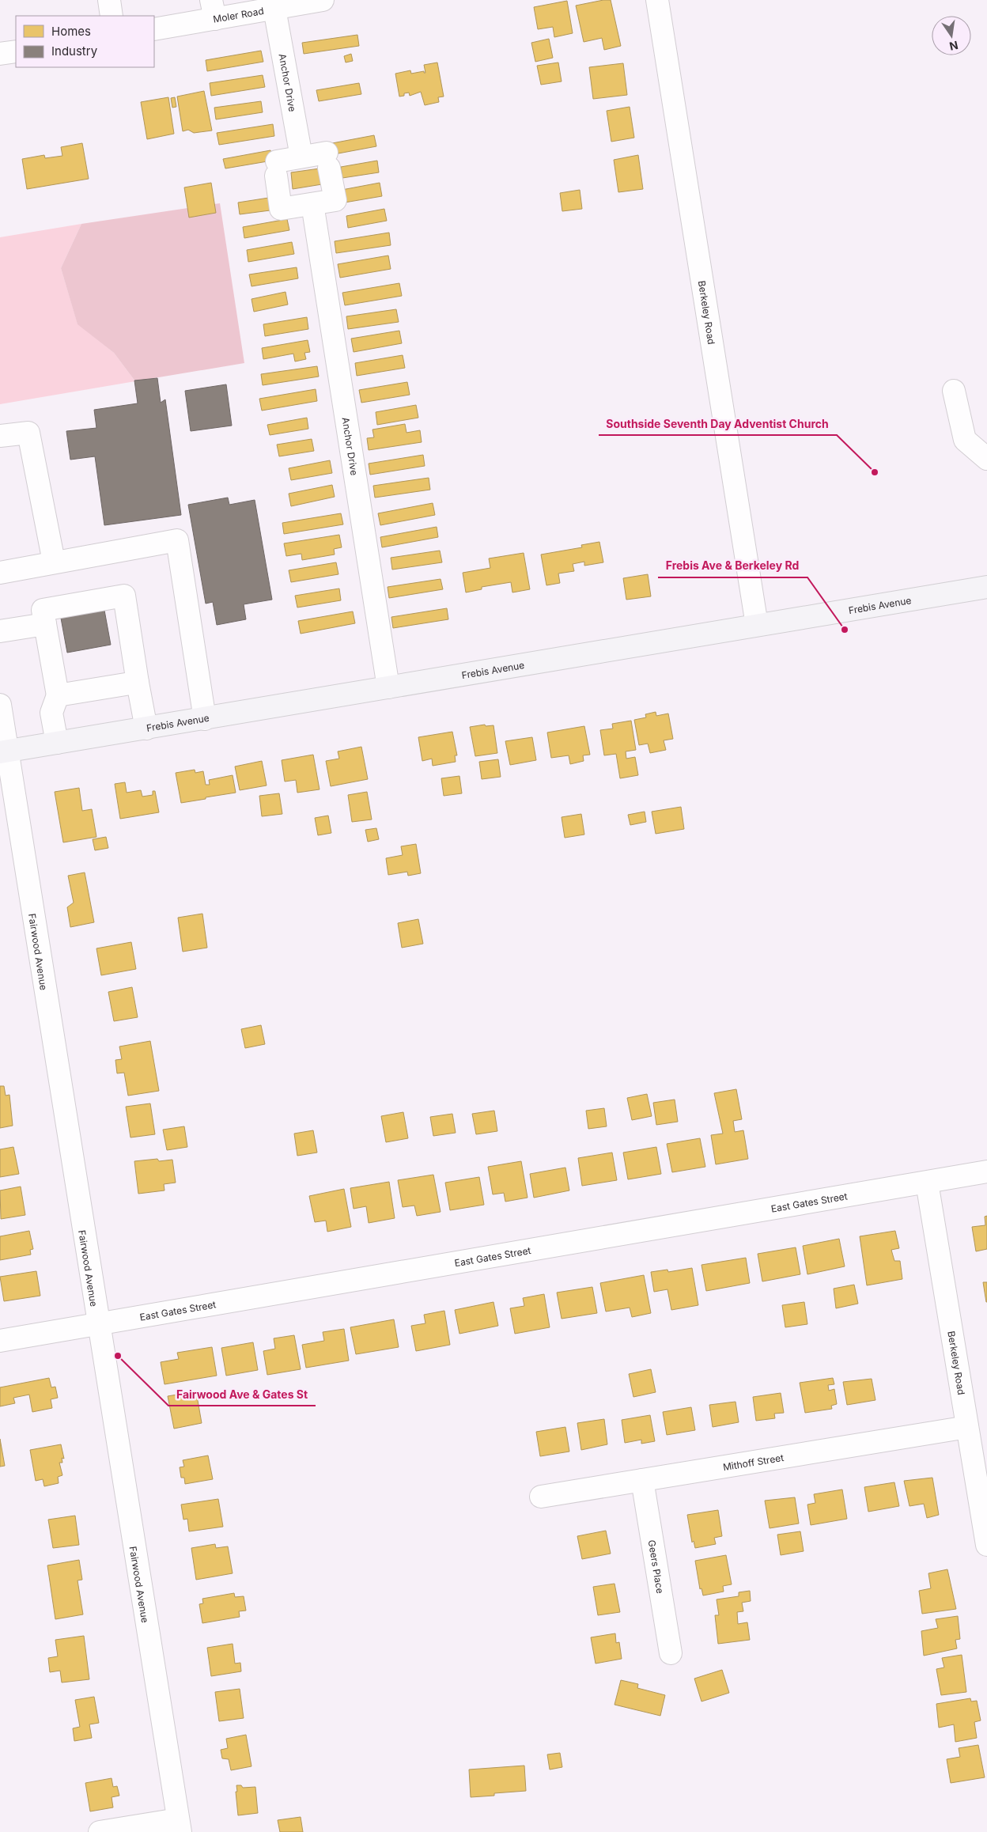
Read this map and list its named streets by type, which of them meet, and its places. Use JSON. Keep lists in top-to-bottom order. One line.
{"streets":{"main road":["Frebis Avenue"],"street":["Moler Road","Anchor Drive","Berkeley Road","Fairwood Avenue","East Gates Street","Mithoff Street","Geers Place"]},"crossings":[["Moler Road","Anchor Drive"],["Anchor Drive","Frebis Avenue"],["Berkeley Road","Frebis Avenue"],["Berkeley Road","East Gates Street"],["Berkeley Road","Mithoff Street"],["Frebis Avenue","Fairwood Avenue"],["Fairwood Avenue","East Gates Street"],["Mithoff Street","Geers Place"]],"places":["Southside Seventh Day Adventist Church","Frebis Ave & Berkeley Rd","Fairwood Ave & Gates St"],"legend":["Homes","Industry"],"north":"bottom"}
